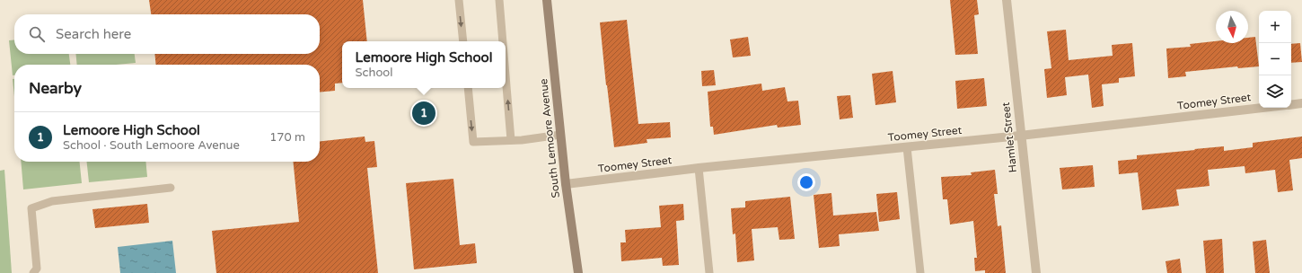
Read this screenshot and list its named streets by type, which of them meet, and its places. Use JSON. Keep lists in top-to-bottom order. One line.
{"streets":{"main road":["South Lemoore Avenue"],"street":["Toomey Street","Hamlet Street"]},"crossings":[["Toomey Street","Hamlet Street"],["Toomey Street","South Lemoore Avenue"]],"north":"bottom","page":{"map_buttons":["+","−"],"search":"Search here","popup":["Lemoore High School","School"],"heading":"Nearby","pins":"1","list":[{"mark":"1","name":"Lemoore High School","note":"School · South Lemoore Avenue","value":"170 m"}]}}
